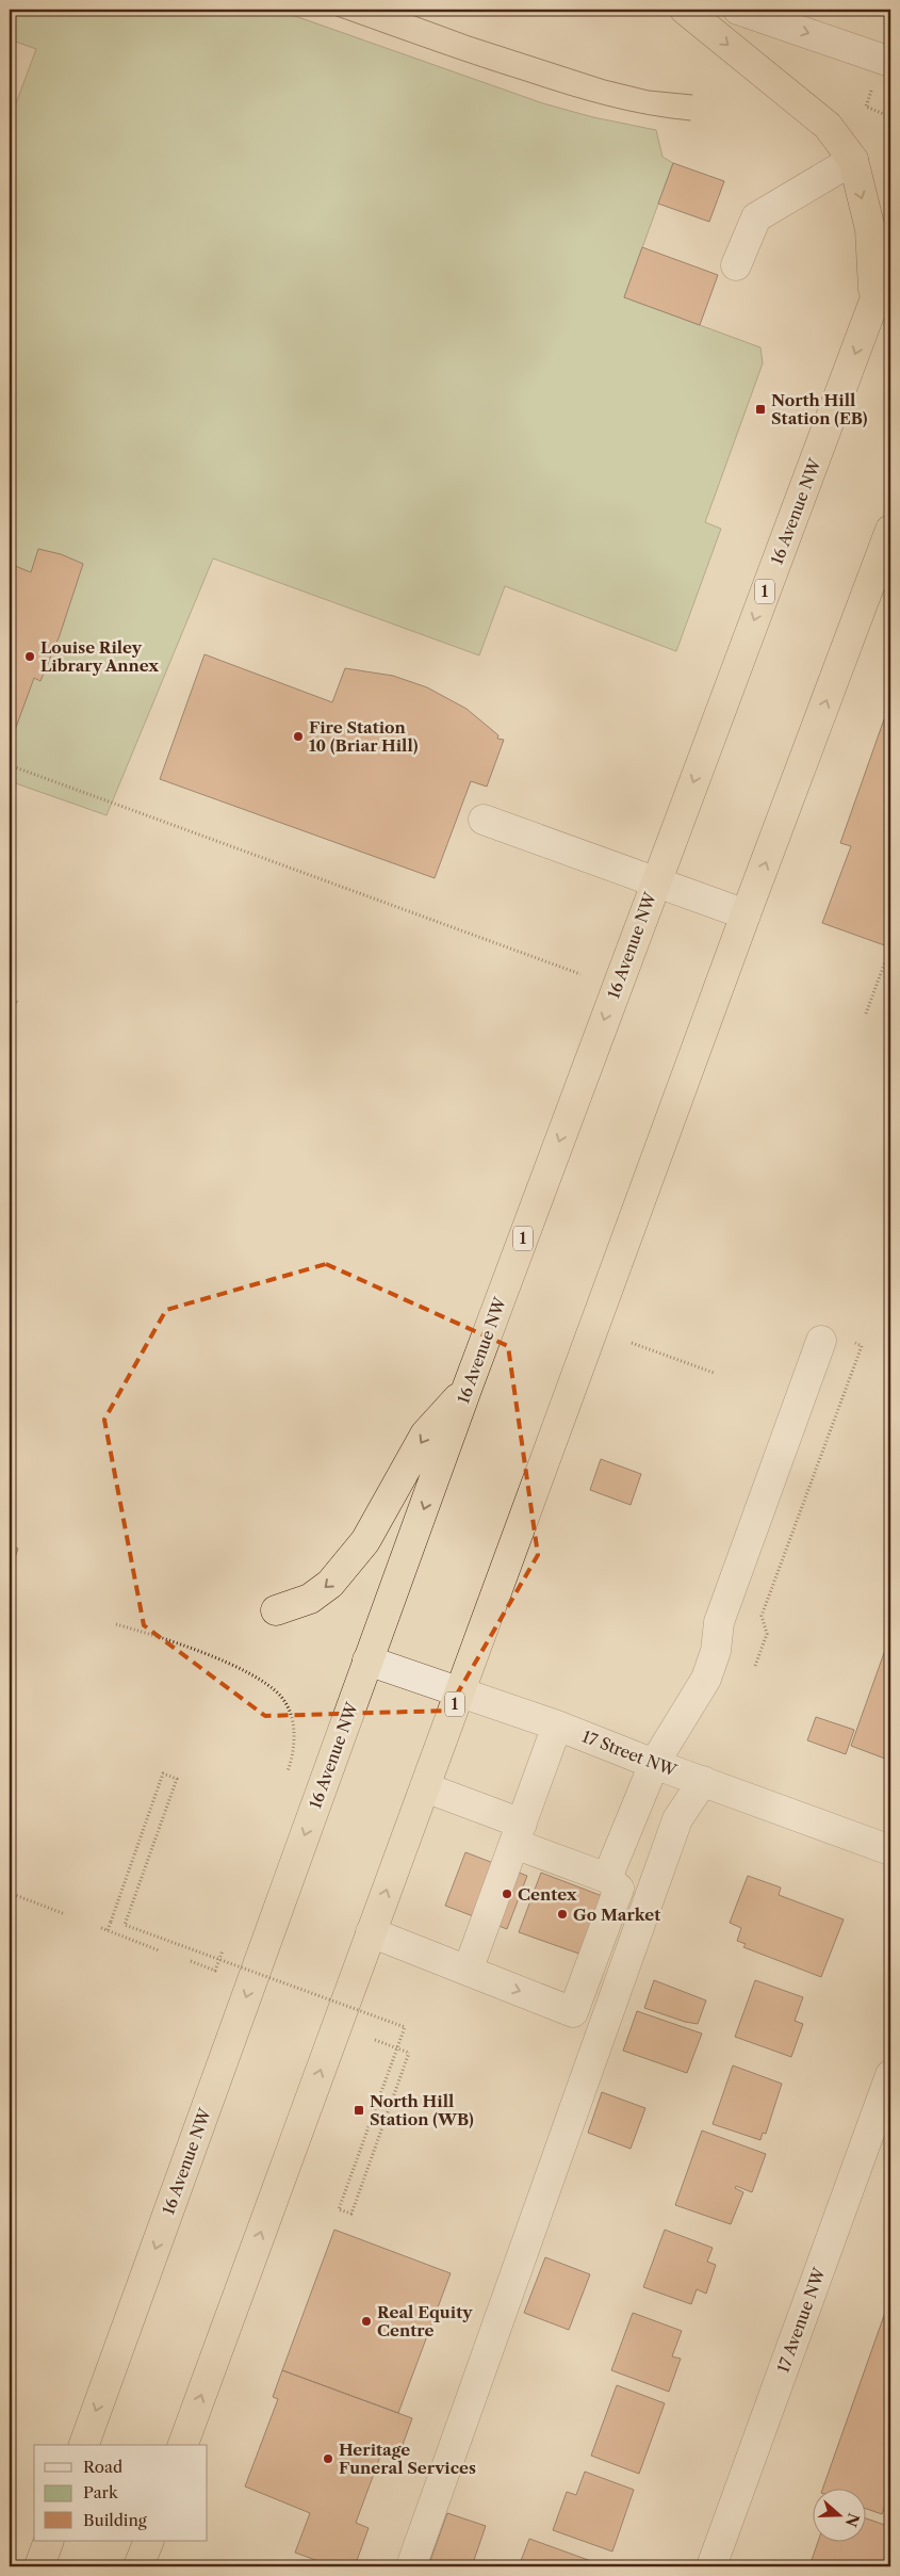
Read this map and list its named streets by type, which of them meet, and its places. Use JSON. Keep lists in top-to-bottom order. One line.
{"streets":{"highway":["16 Avenue NW","1"],"street":["17 Street NW","17 Avenue NW"]},"crossings":[["16 Avenue NW","17 Street NW"],["1","17 Street NW"]],"places":{"transit":["North Hill Station (EB)","North Hill Station (WB)"],"other":["Louise Riley Library Annex","Fire Station 10 (Briar Hill)","Centex","Go Market","Real Equity Centre","Heritage Funeral Services"]},"legend":["Road","Park","Building"],"north":"right"}
